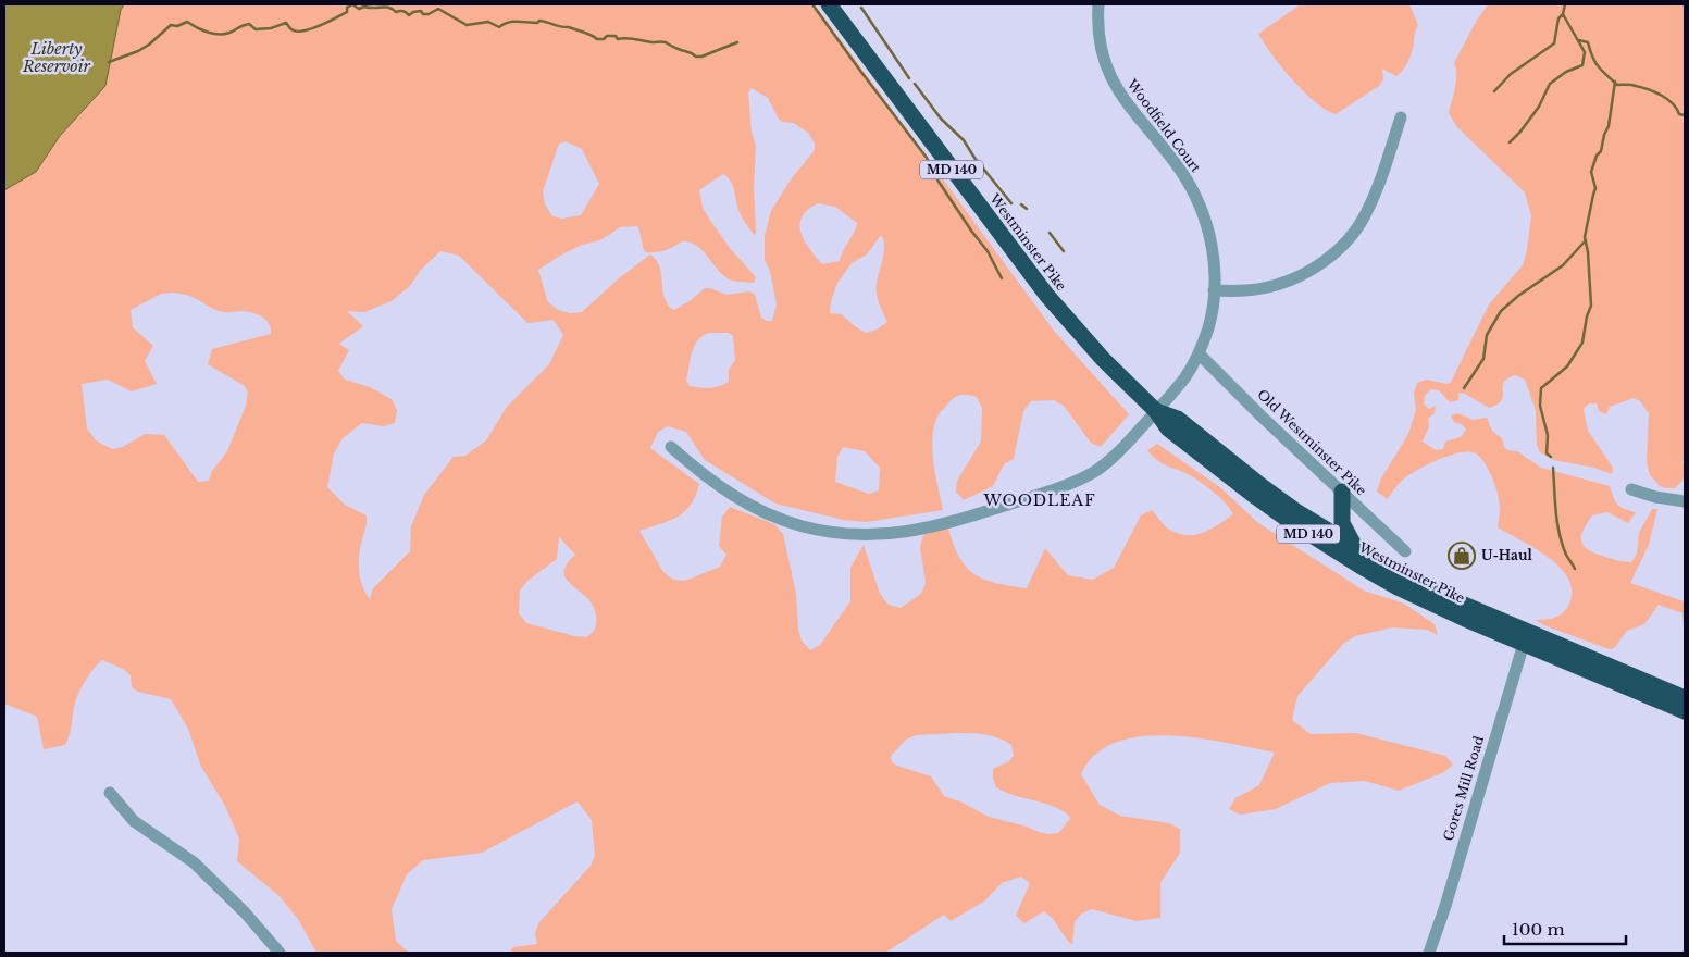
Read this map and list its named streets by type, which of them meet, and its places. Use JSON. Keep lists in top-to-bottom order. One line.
{"streets":{"highway":["MD 140","Westminster Pike"],"street":["Woodfield Court","Old Westminster Pike","Gores Mill Road"]},"crossings":[["Woodfield Court","Westminster Pike"],["Woodfield Court","Old Westminster Pike"],["Westminster Pike","Gores Mill Road"]],"districts":["WOODLEAF"],"water":["Liberty Reservoir"],"places":{"shop":["U-Haul"]},"scale_bar":"100 m"}
